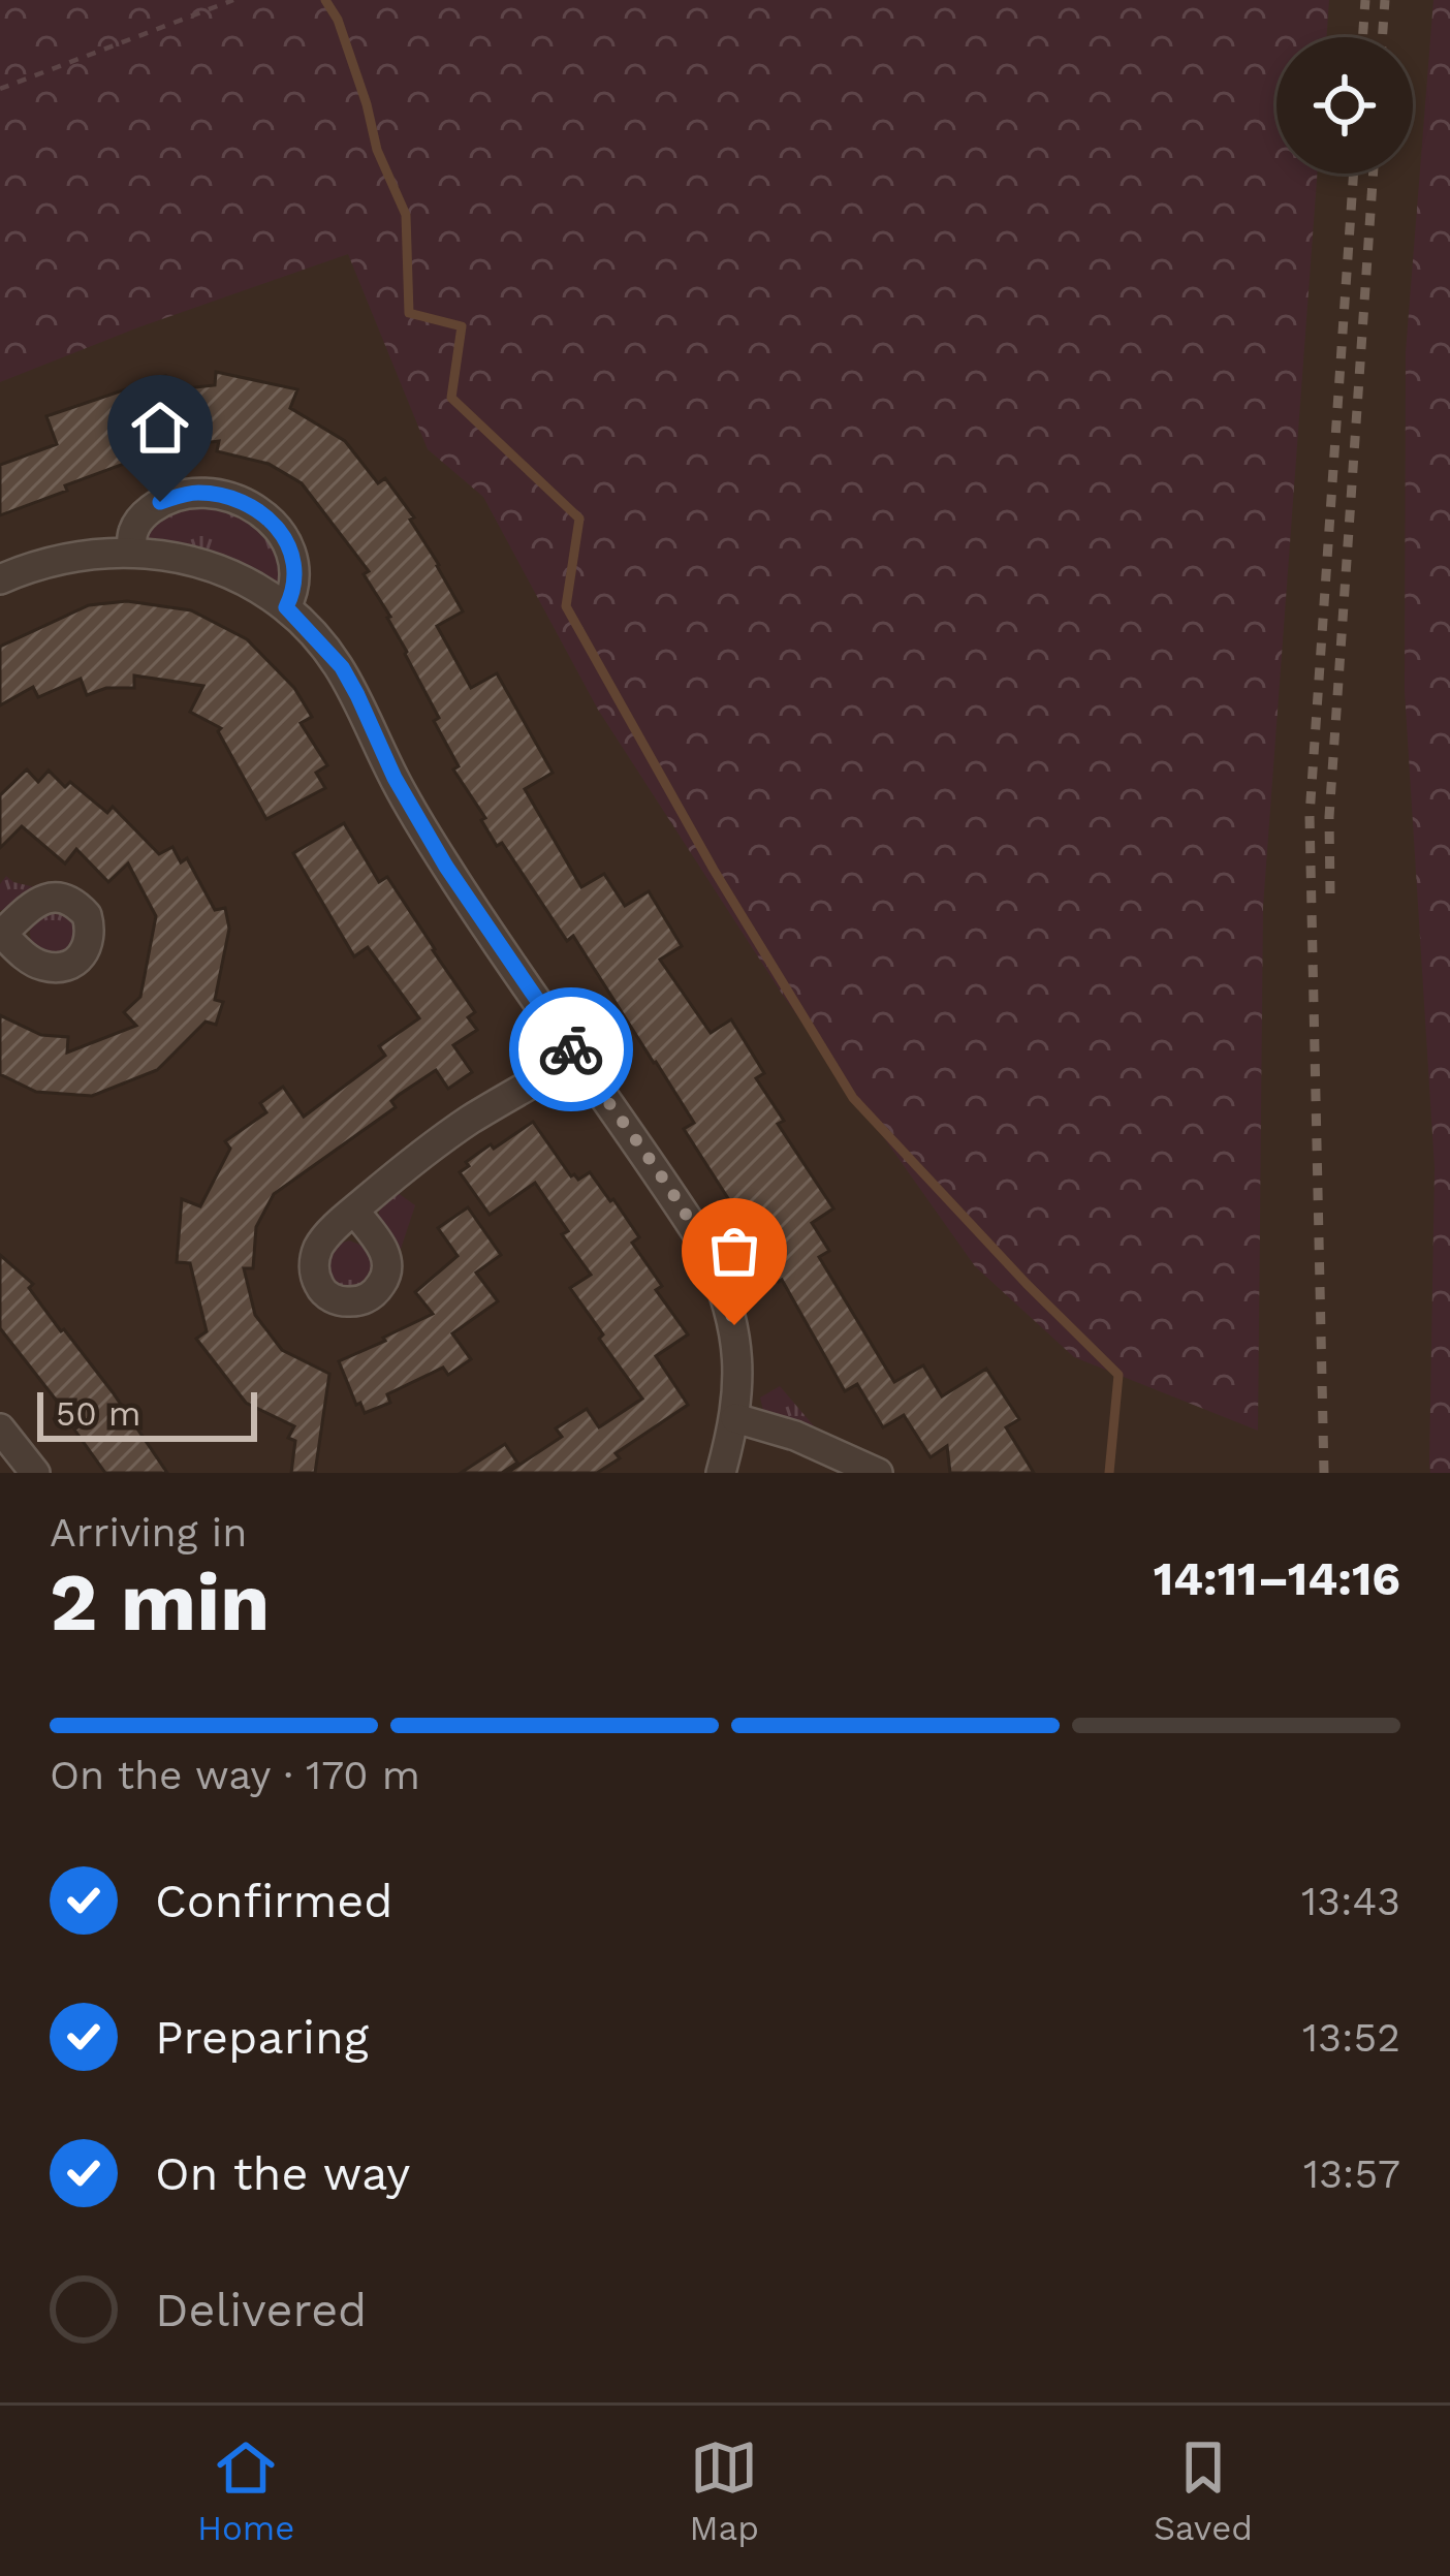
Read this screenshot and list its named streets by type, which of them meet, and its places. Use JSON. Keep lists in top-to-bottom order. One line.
{"scale_bar":"50 m","page":{"scale":"50 m","heading":["2 min","Arriving in","14:11–14:16"],"bar":"On the way · 170 m","list":[["Confirmed","13:43"],["Preparing","13:52"],["On the way","13:57"],"Delivered"],"tabs":["Home","Map","Saved"]}}
